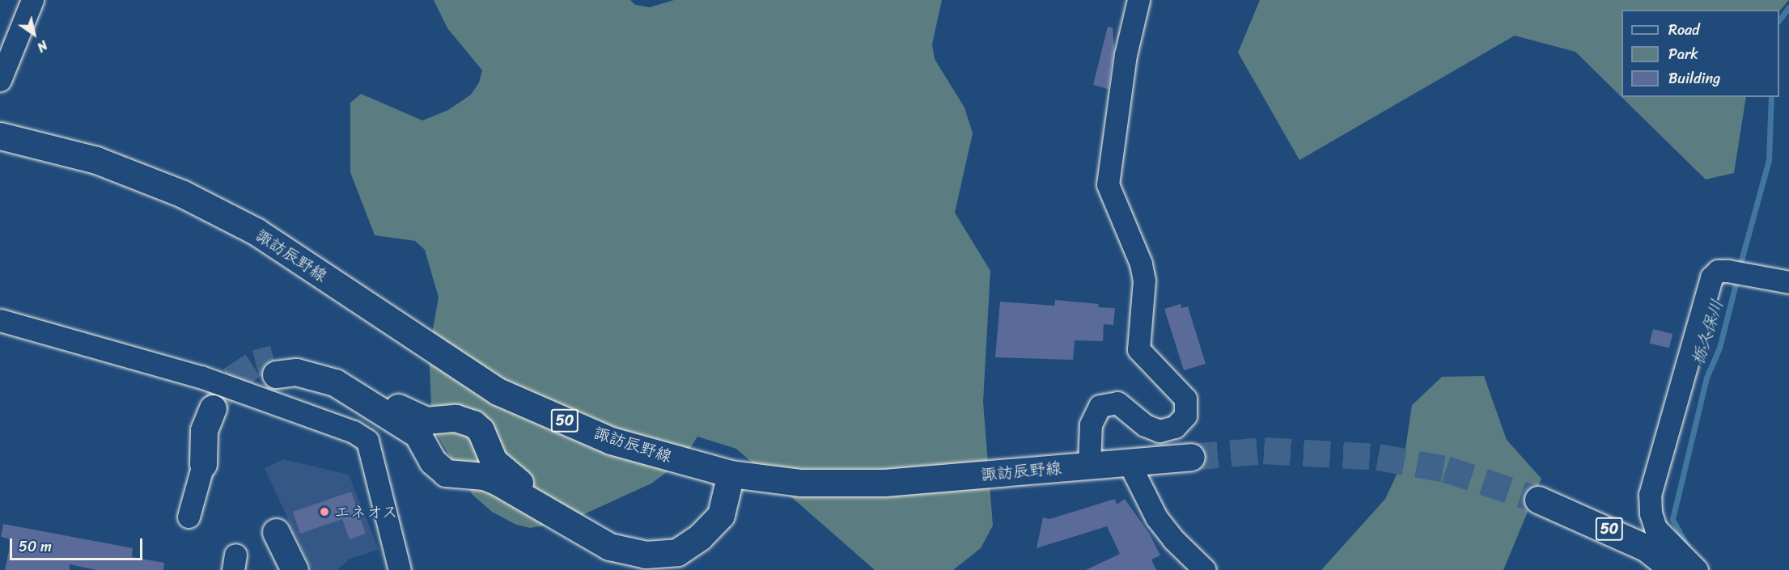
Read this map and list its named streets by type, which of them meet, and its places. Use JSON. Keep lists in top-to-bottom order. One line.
{"streets":{"main road":["諏訪辰野線","50"]},"water":["栃久保川"],"places":["エネオス"],"legend":["Road","Park","Building"],"scale_bar":"50 m","north":"bottom right"}
